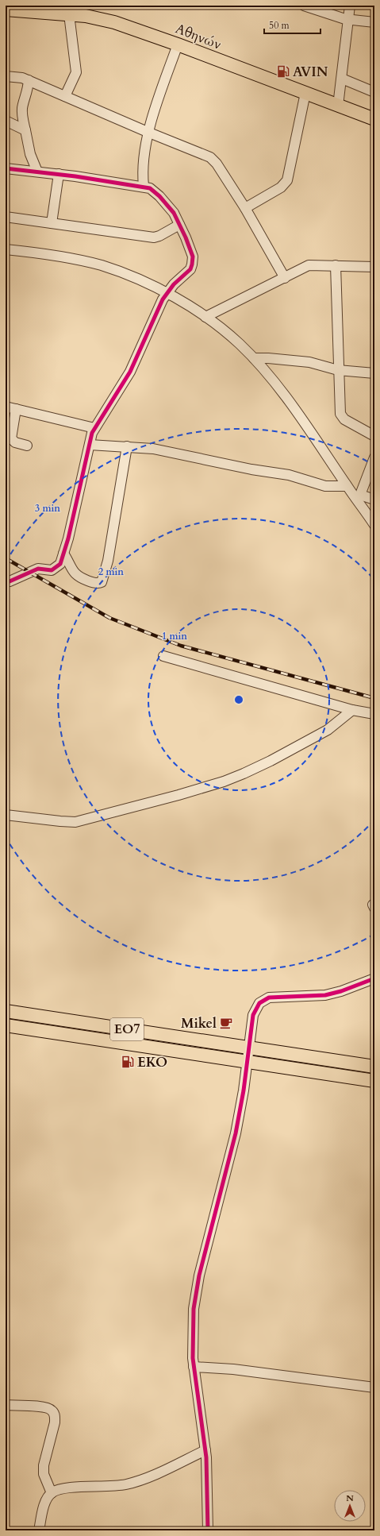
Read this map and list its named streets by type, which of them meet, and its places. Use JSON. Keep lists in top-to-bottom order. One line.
{"streets":{"main road":["Αθηνών","ΕΟ7"]},"places":{"fuel station":["AVIN","EKO"],"cafe":["Mikel"]},"scale_bar":"50 m","north":"top","rings":["3 min","2 min","1 min"]}
